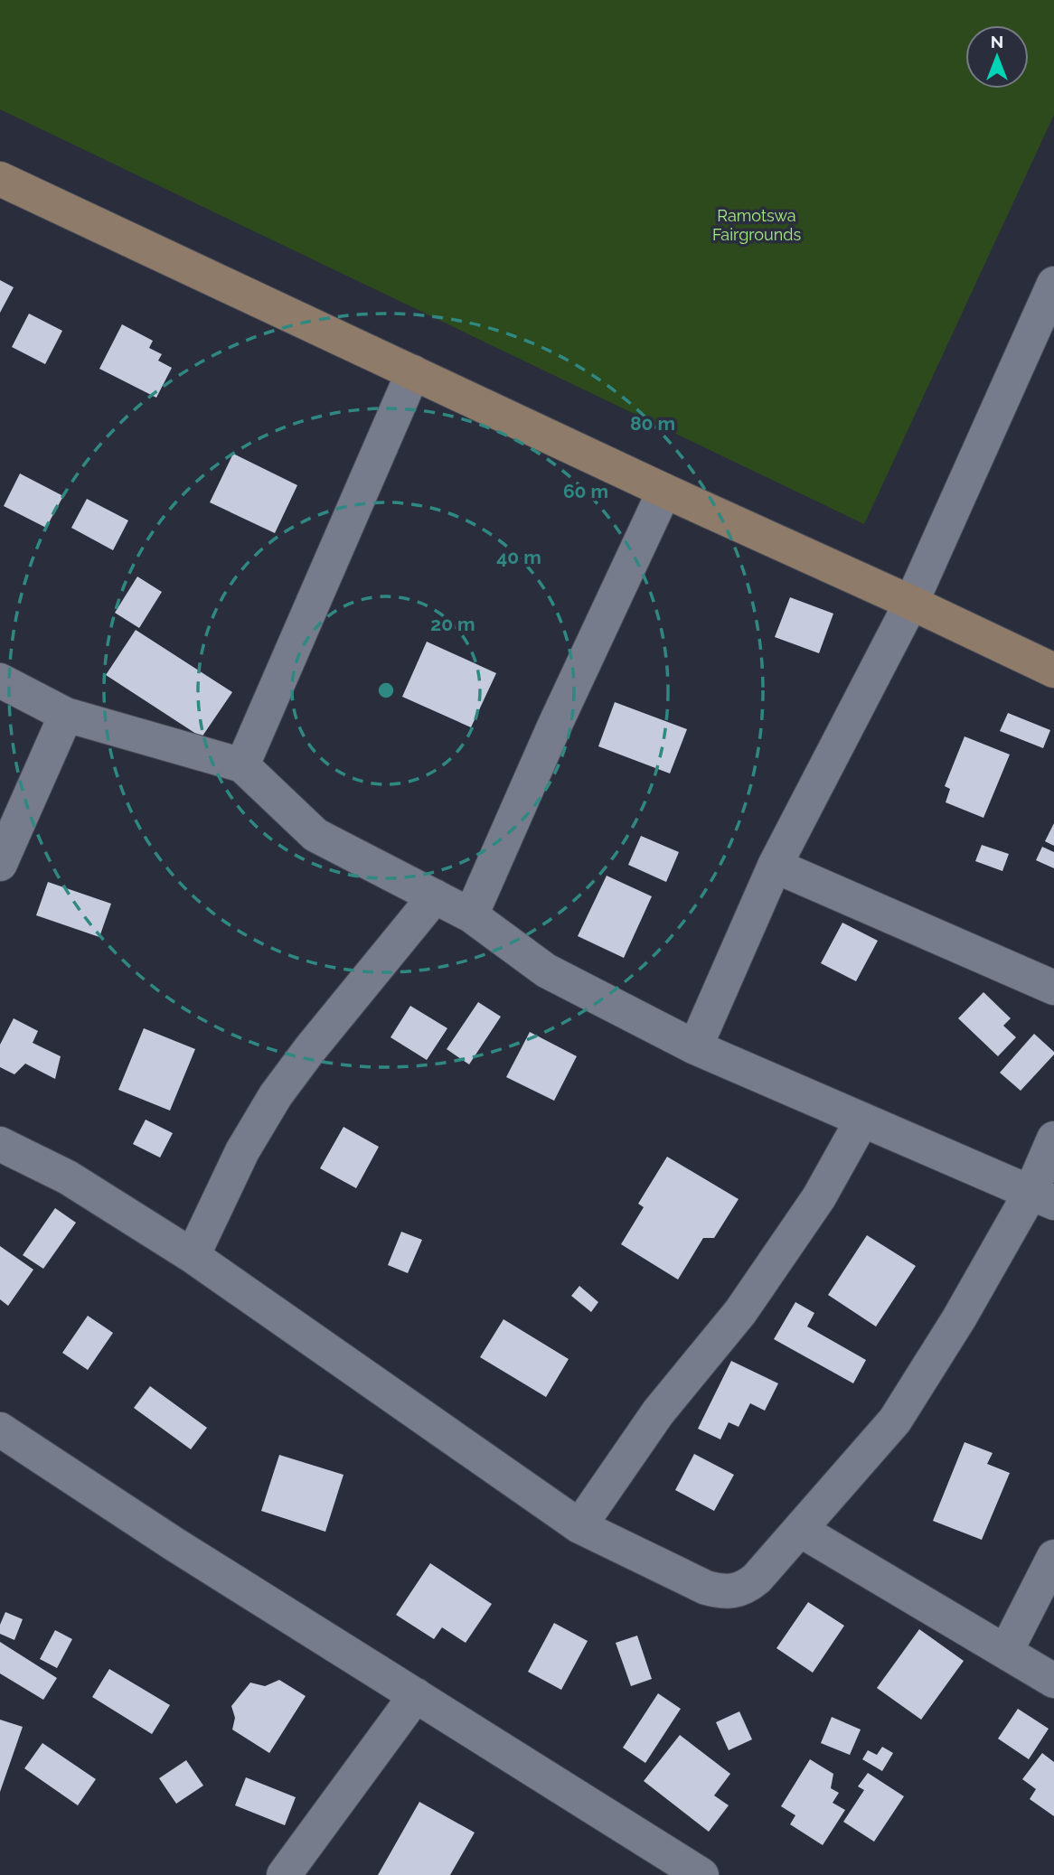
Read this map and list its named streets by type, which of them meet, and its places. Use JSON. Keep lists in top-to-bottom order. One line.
{"parks":["Ramotswa Fairgrounds"],"north":"top","rings":["80 m","60 m","40 m","20 m"]}
